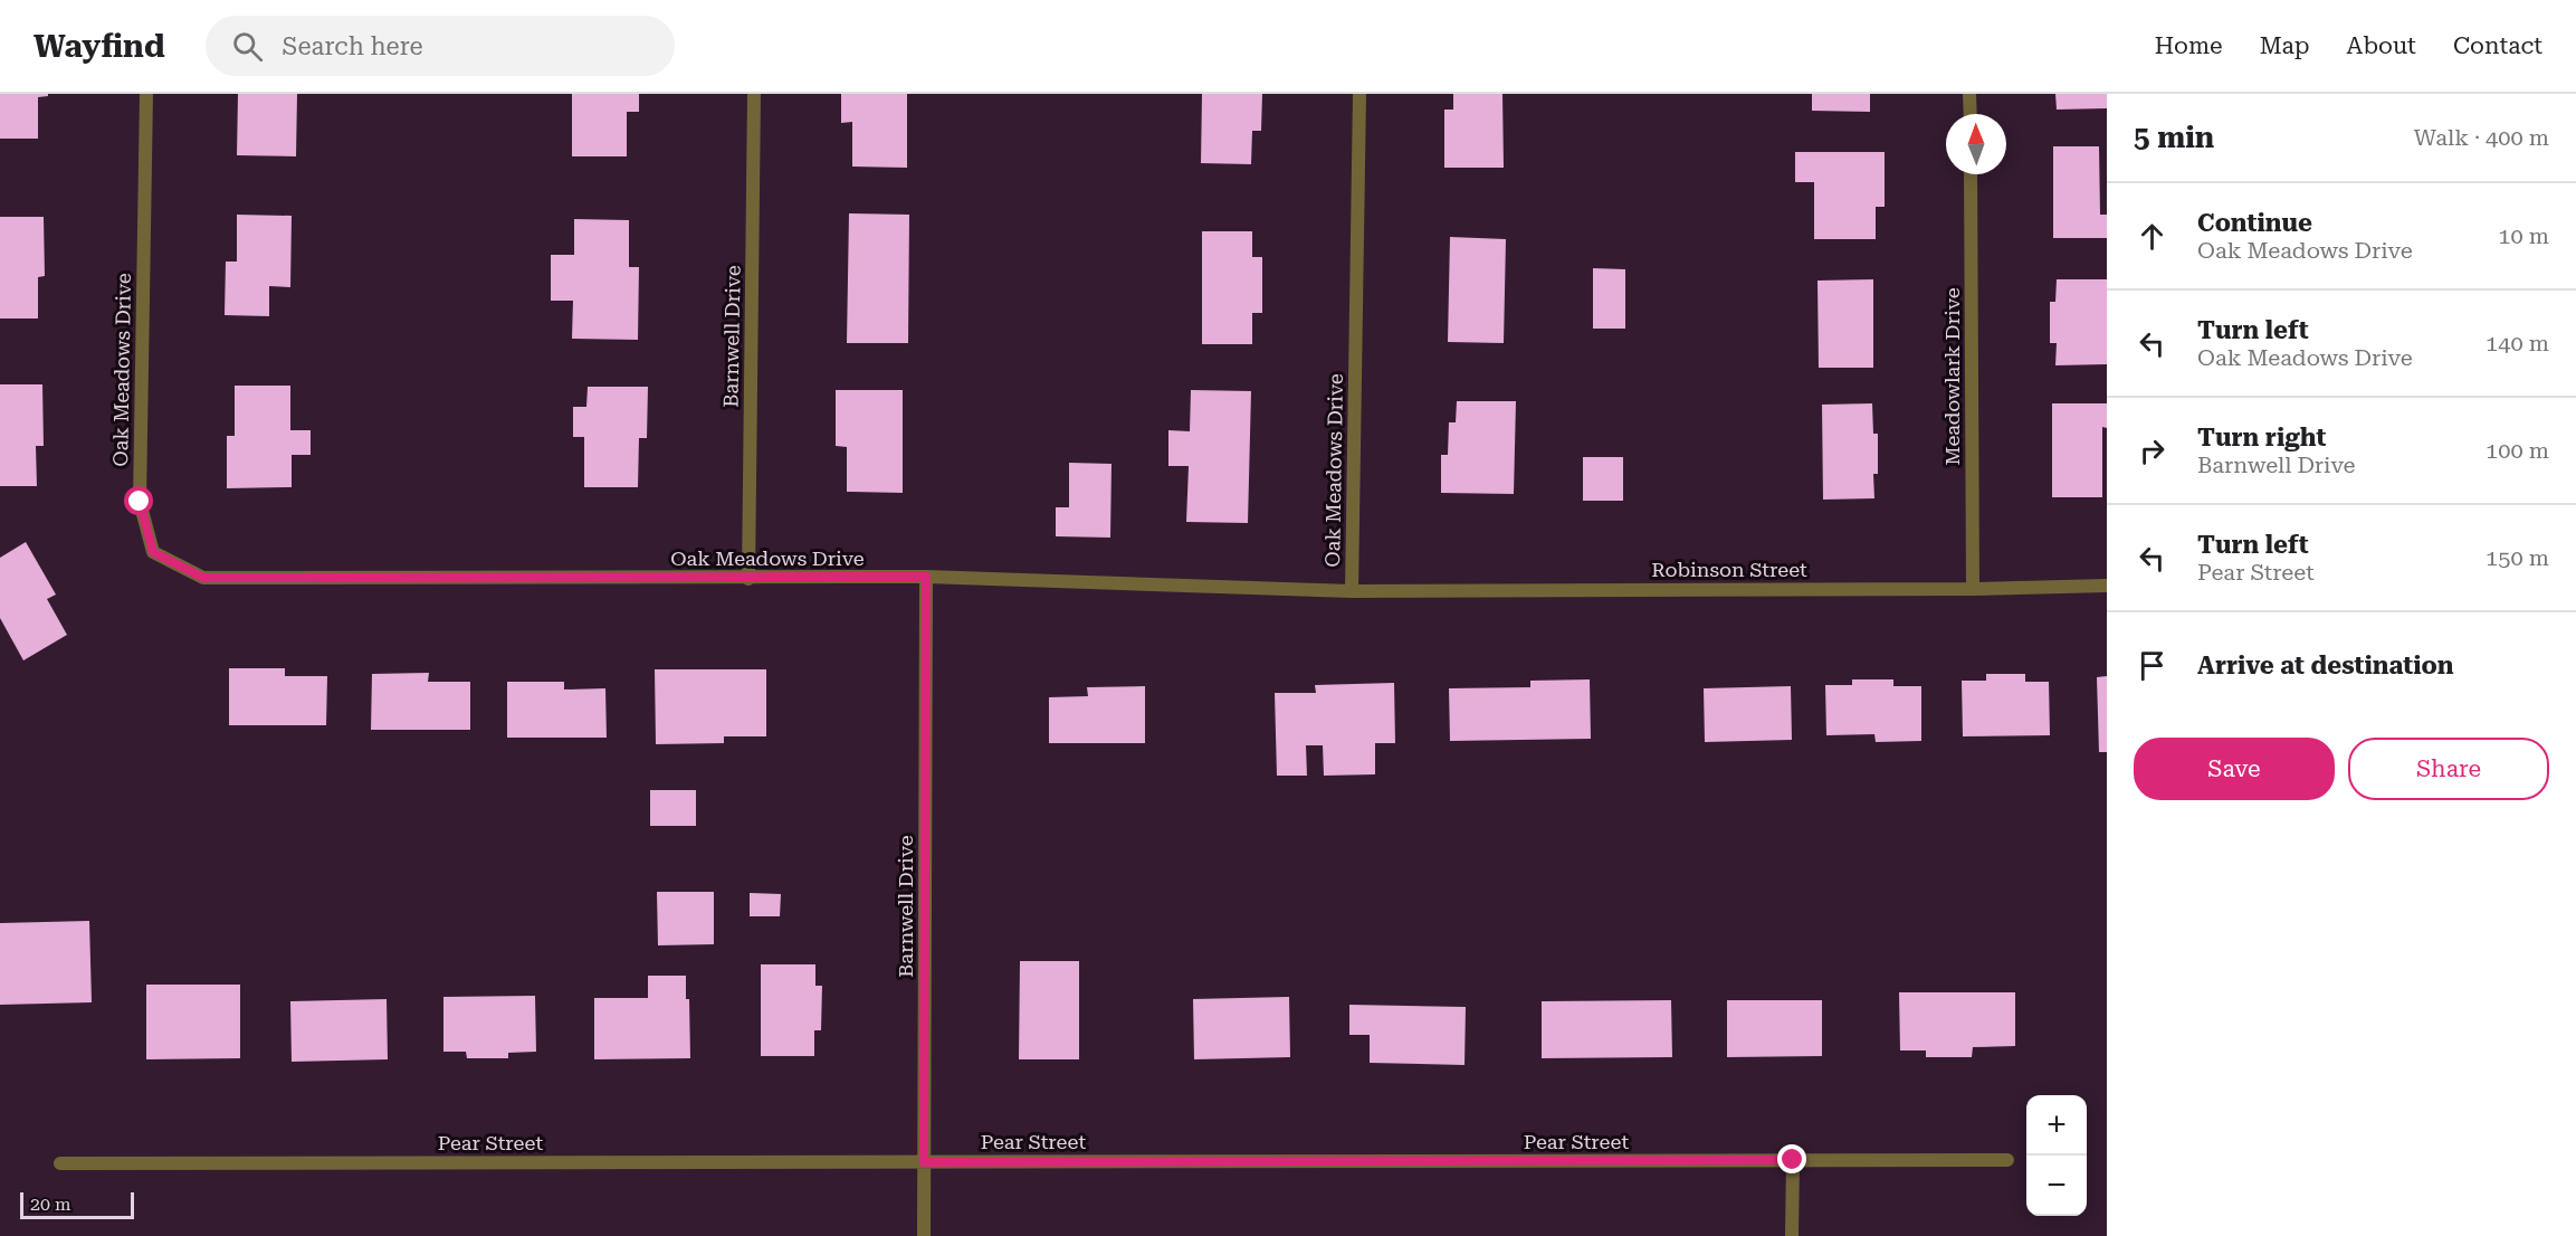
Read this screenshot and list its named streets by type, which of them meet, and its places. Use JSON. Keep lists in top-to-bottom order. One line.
{"streets":{"street":["Barnwell Drive","Oak Meadows Drive","Meadowlark Drive","Robinson Street","Pear Street"]},"crossings":[["Barnwell Drive","Oak Meadows Drive"],["Barnwell Drive","Pear Street"],["Oak Meadows Drive","Robinson Street"],["Meadowlark Drive","Robinson Street"]],"scale_bar":"20 m","north":"top","page":{"header":"Wayfind","search":"Search here","nav":["Home","Map","About","Contact"],"heading":["5 min","Walk · 400 m"],"list":[["Continue","Oak Meadows Drive","10 m"],["Turn left","Oak Meadows Drive","140 m"],["Turn right","Barnwell Drive","100 m"],["Turn left","Pear Street","150 m"],"Arrive at destination"],"buttons":["Save","Share"],"map_buttons":["+","−"],"scale":"20 m"}}
